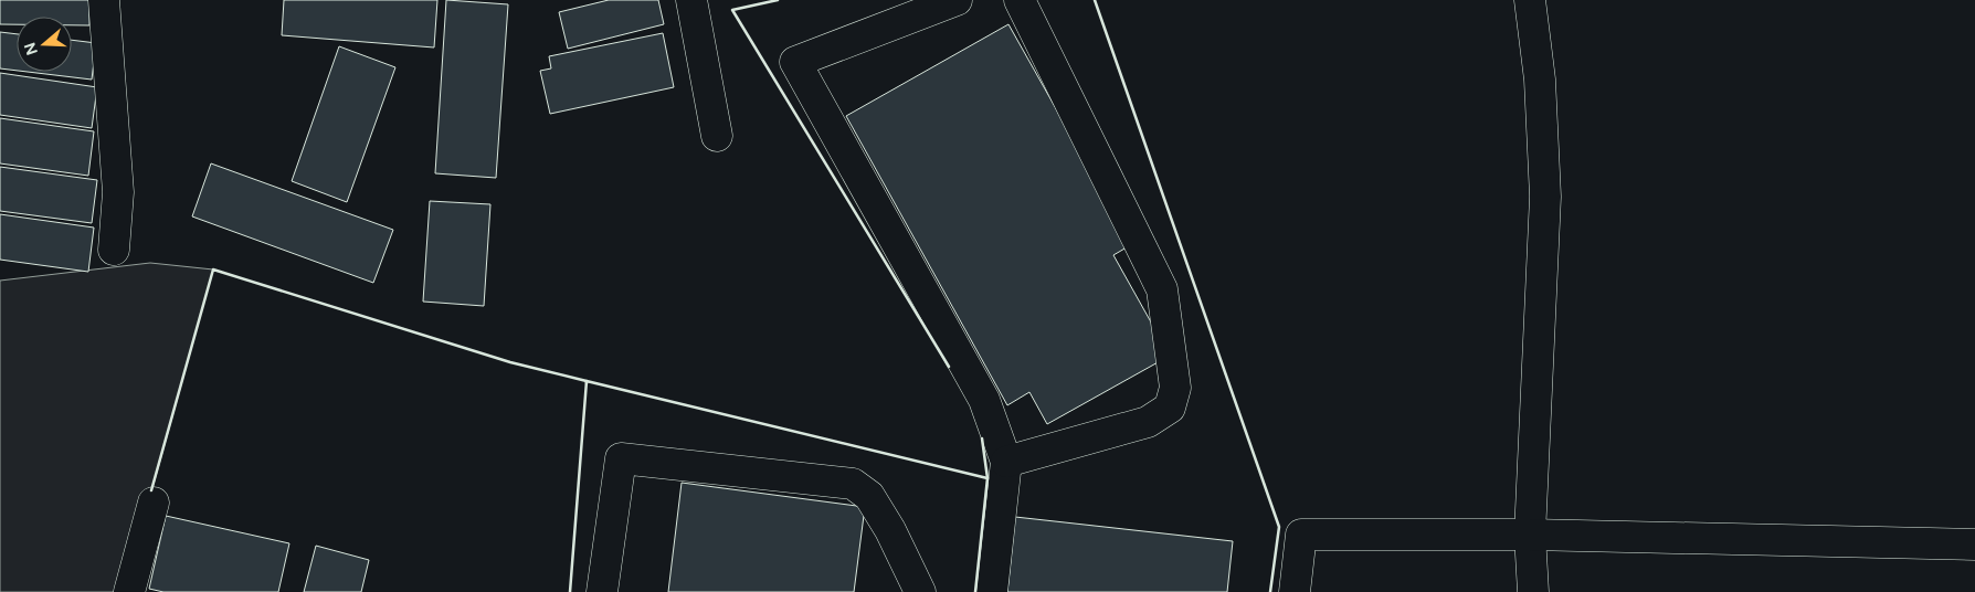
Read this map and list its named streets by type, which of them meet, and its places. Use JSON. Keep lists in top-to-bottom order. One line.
{"north":"left"}
